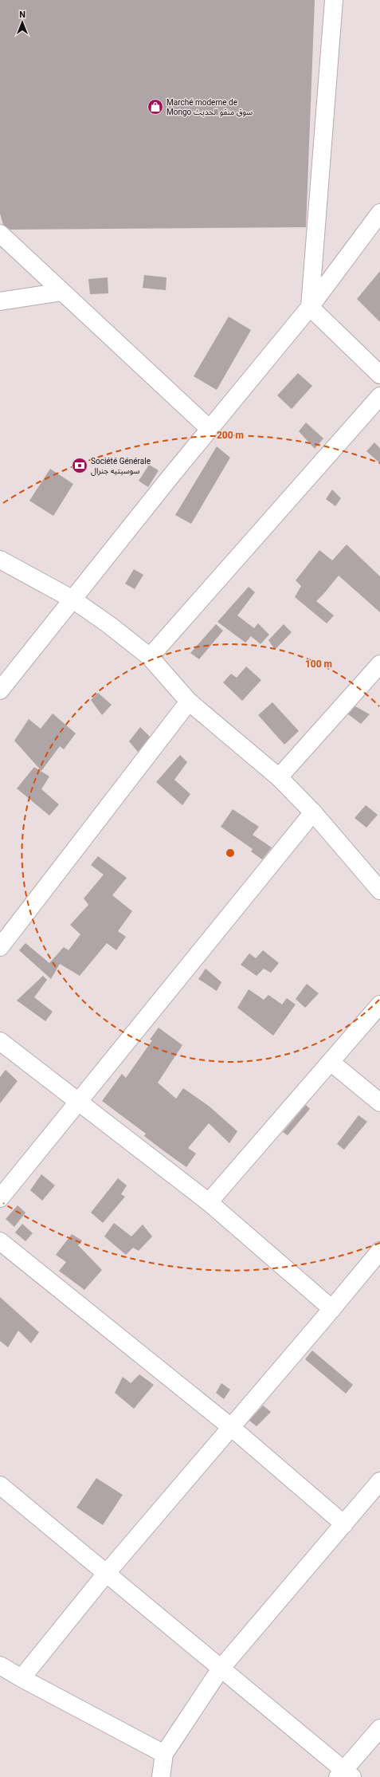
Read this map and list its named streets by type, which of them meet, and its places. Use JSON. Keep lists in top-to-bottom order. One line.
{"places":{"shop":["Marché moderne de Mongo سوق منقو الحديث"],"bank":["Société Générale سوسيتيه جنرال"]},"north":"top","rings":["200 m","100 m"]}
